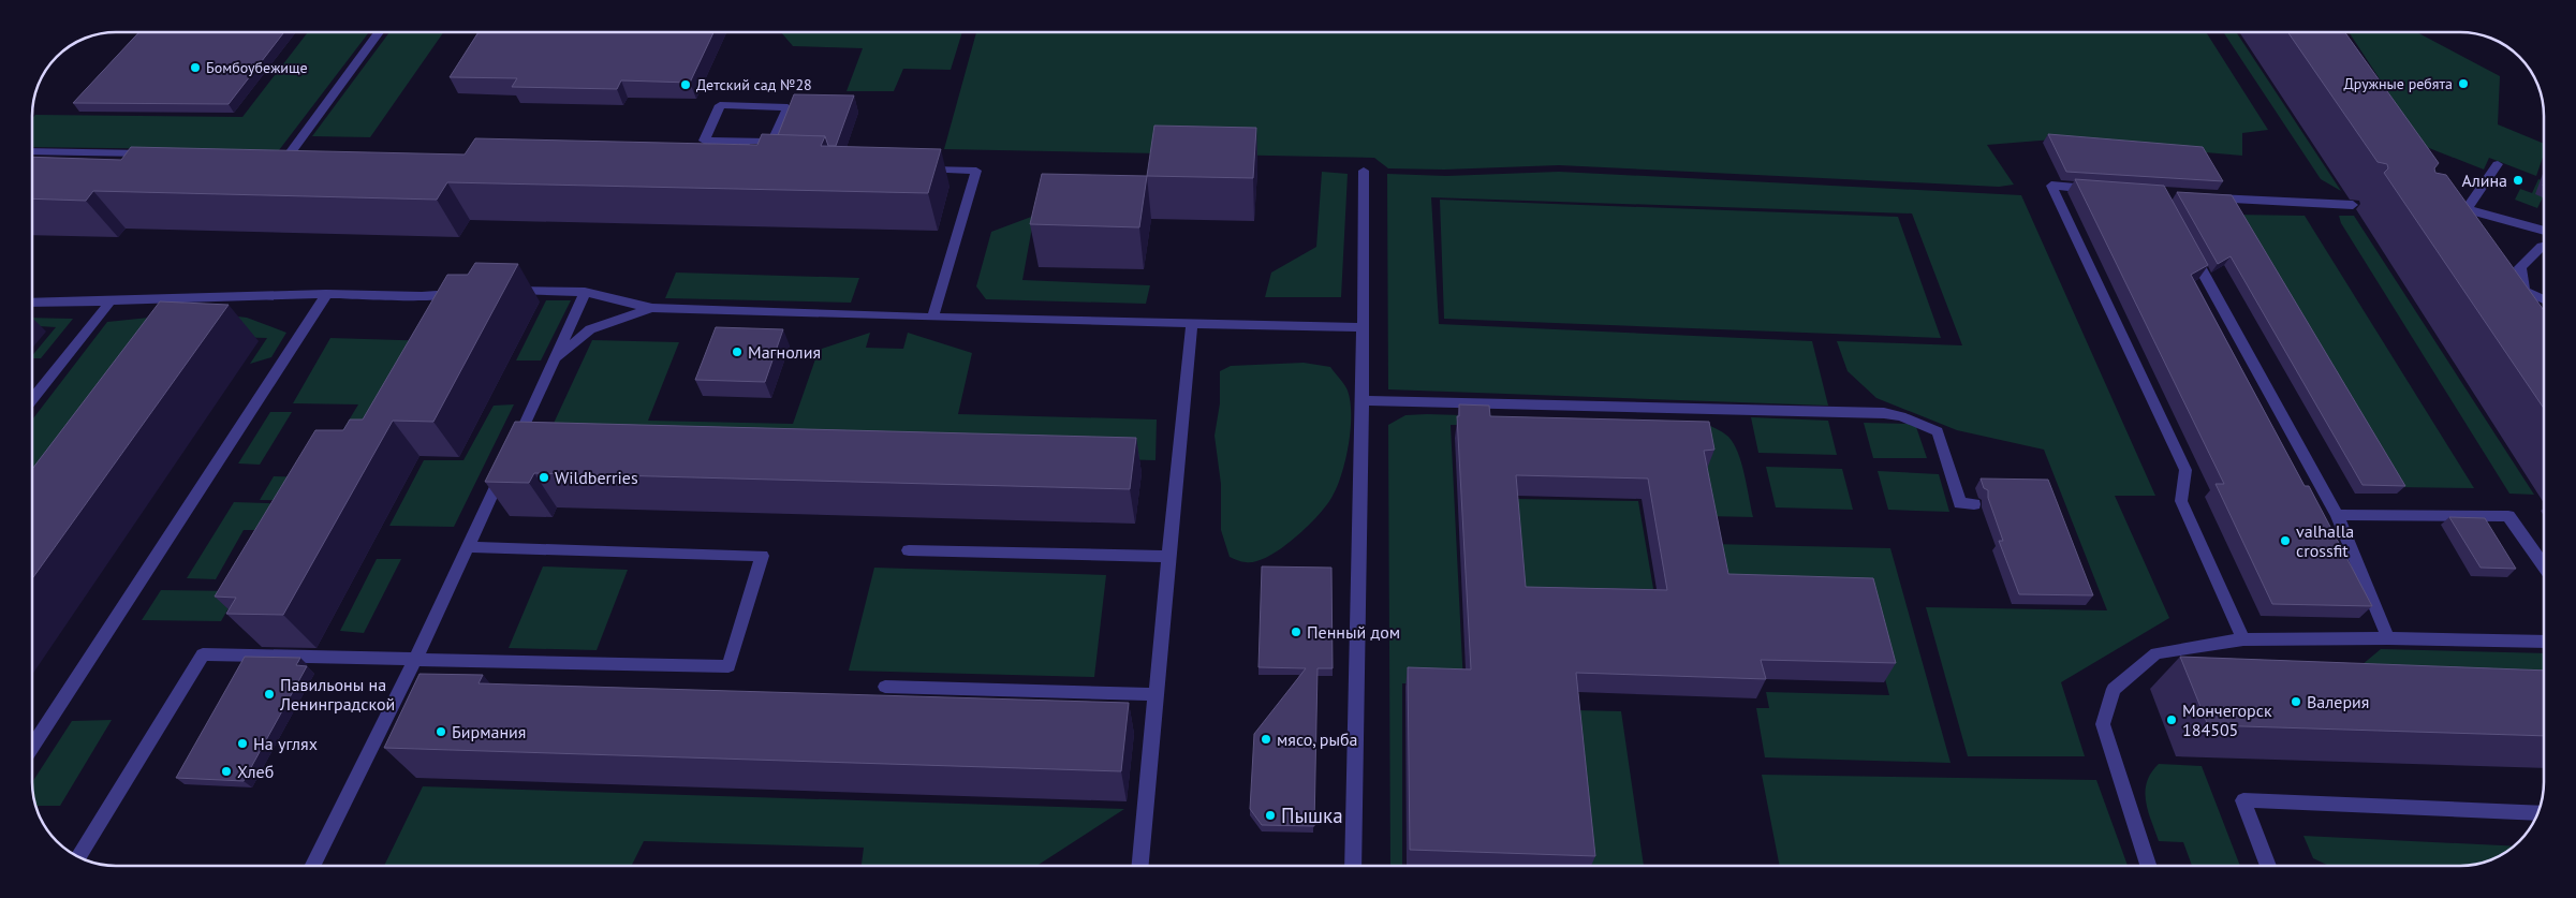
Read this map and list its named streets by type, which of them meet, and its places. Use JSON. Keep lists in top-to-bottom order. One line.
{"places":["Бомбоубежище","Дружные ребята","Детский сад №28","Алина","Магнолия","Wildberries","valhalla crossfit","Пенный дом","Павильоны на Ленинградской","Валерия","Мончегорск 184505","Бирмания","мясо, рыба","На углях","Хлеб","Пышка"]}
